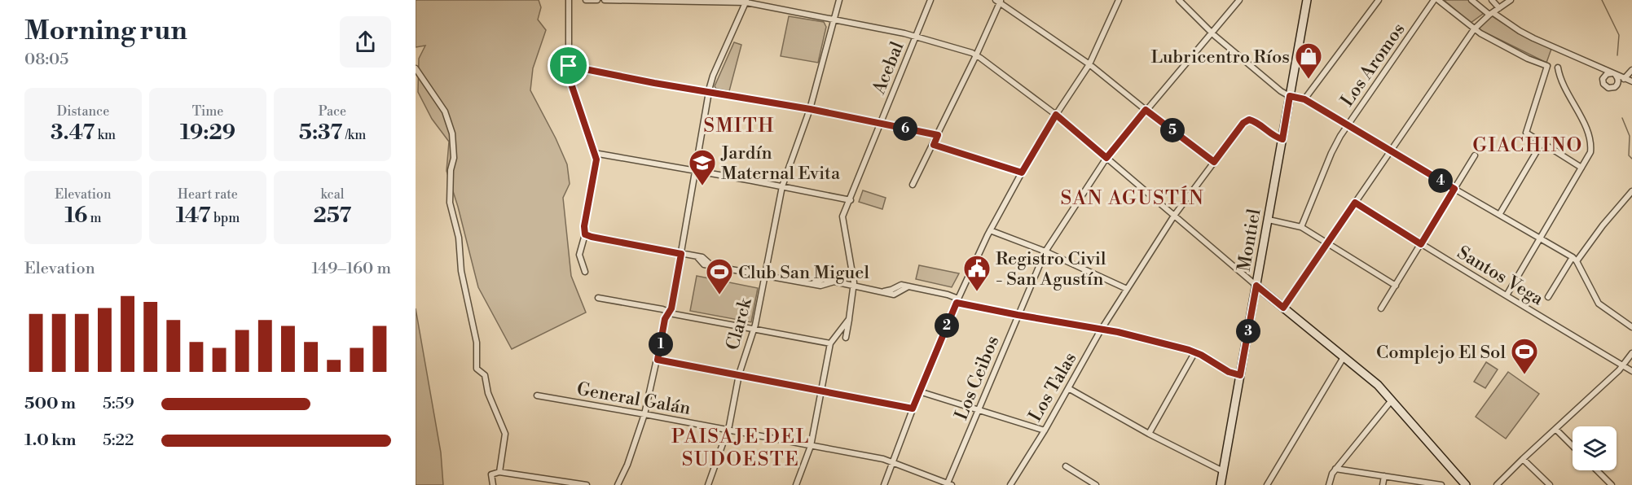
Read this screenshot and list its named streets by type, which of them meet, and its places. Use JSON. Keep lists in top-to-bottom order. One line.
{"streets":{"street":["Los Aromos","Acebal","Montiel","Santos Vega","Clarck","Los Ceibos","Los Talas","General Galán"]},"crossings":[["Montiel","Los Talas"],["Clarck","General Galán"],["Los Ceibos","General Galán"]],"districts":["SMITH","GIACHINO","SAN AGUSTÍN","PAISAJE DEL SUDOESTE"],"places":{"shop":["Lubricentro Ríos"],"school or university":["Jardín Maternal Evita"],"public building":["Registro Civil - San Agustín"],"sports":["Club San Miguel","Complejo El Sol"]},"page":{"heading":["Morning run","08:05"],"stats":[["Distance","3.47 km"],["Time","19:29"],["Pace","5:37 /km"],["Elevation","16 m"],["Heart rate","147 bpm"],["kcal","257"]],"pins":["6","5","4","2","3","1"],"chart":["Elevation","149–160 m"],"list":[{"name":"500 m","note":"5:59"},{"name":"1.0 km","note":"5:22"}]}}
